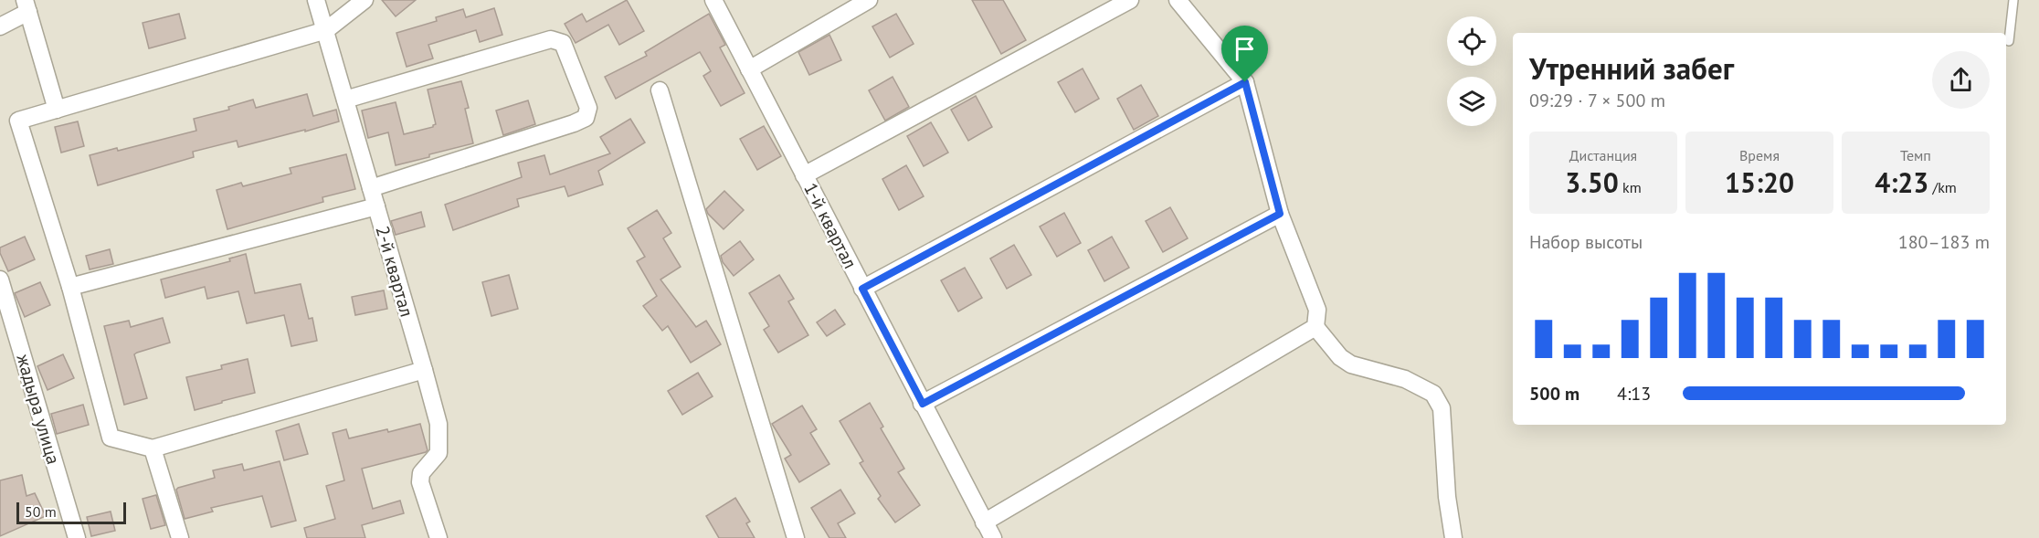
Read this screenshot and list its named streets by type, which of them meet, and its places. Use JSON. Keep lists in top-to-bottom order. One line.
{"streets":{"street":["1-й квартал","2-й квартал","жадыра улица"]},"scale_bar":"50 m","page":{"heading":["Утренний забег","09:29 · 7 × 500 m"],"stats":[["Дистанция","3.50 km"],["Время","15:20"],["Темп","4:23 /km"]],"chart":["Набор высоты","180–183 m"],"list":[{"name":"500 m","note":"4:13"}],"scale":"50 m"}}
